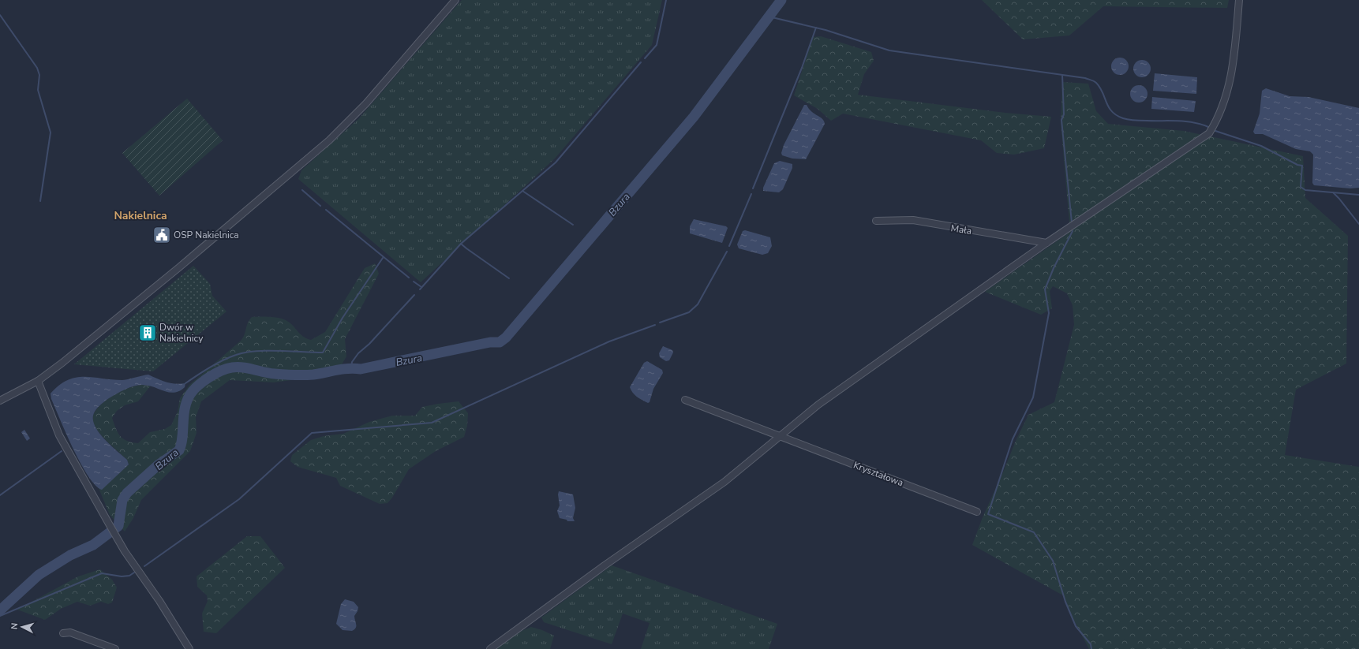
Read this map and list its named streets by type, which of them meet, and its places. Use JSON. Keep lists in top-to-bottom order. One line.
{"streets":{"street":["Mała","Kryształowa"]},"districts":["Nakielnica"],"water":["Bzura"],"places":{"public building":["OSP Nakielnica"],"building":["Dwór w Nakielnicy"]},"north":"left"}
